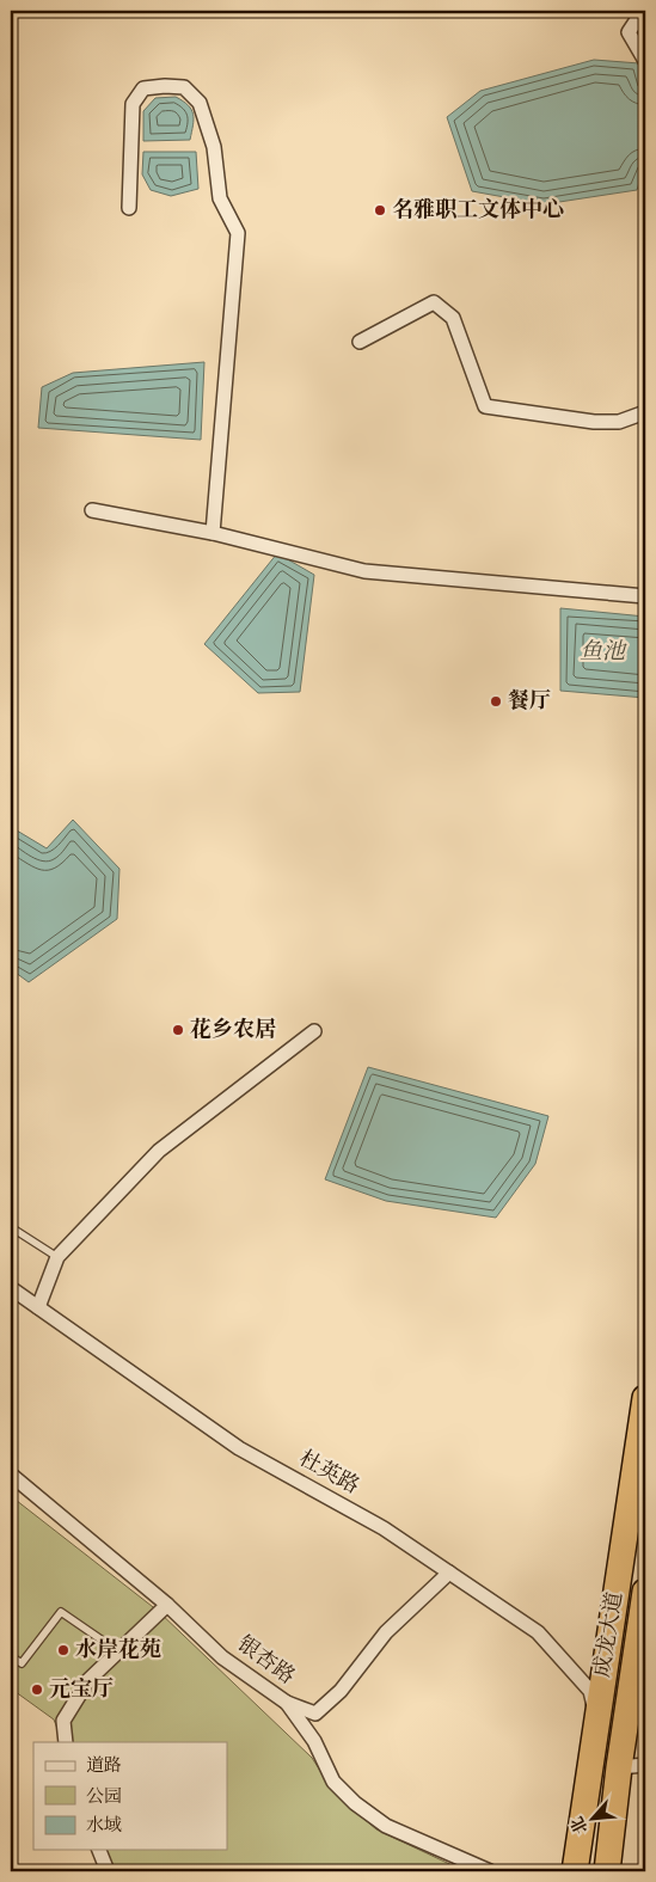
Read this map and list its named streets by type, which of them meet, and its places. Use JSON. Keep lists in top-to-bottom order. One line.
{"streets":{"highway":["成龙大道"],"street":["杜英路","银杏路"]},"crossings":[["杜英路","成龙大道"]],"water":["鱼池"],"places":["名雅职工文体中心","餐厅","花乡农居","水岸花苑","元宝厅"],"legend":["道路","公园","水域"],"north":"bottom left"}
